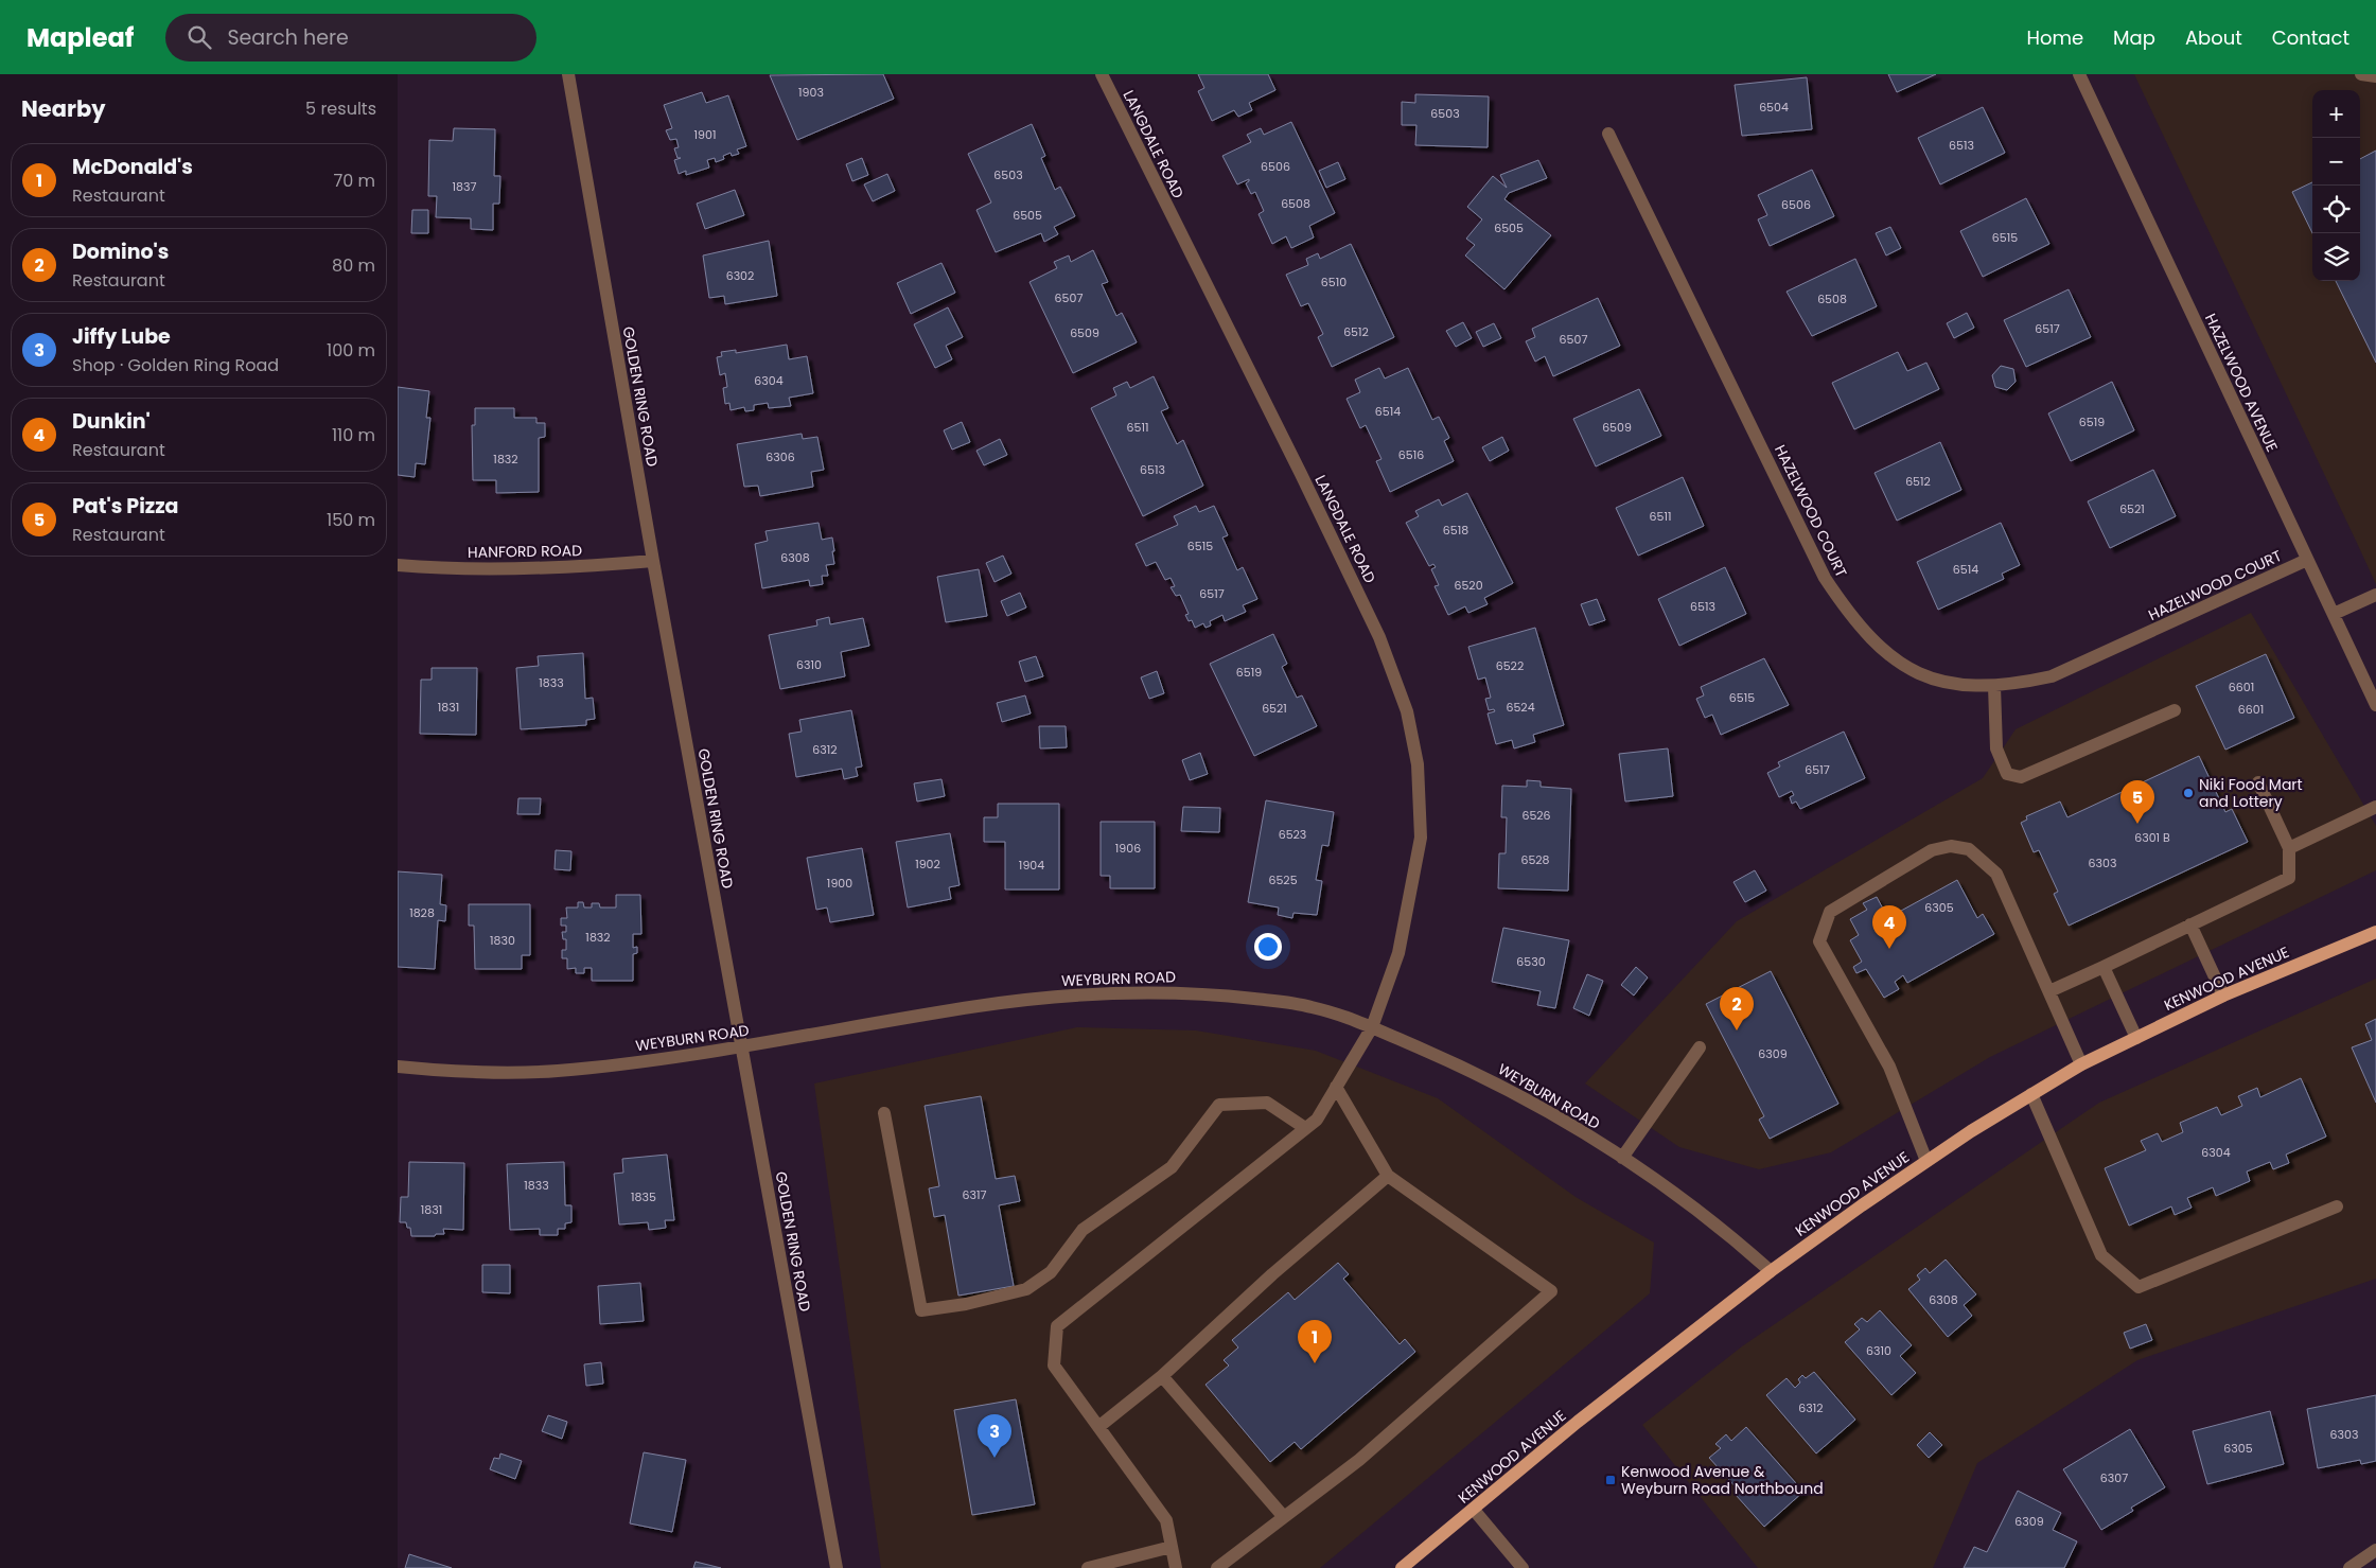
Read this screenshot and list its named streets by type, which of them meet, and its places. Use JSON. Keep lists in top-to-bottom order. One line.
{"streets":{"main road":["KENWOOD AVENUE"],"street":["LANGDALE ROAD","HAZELWOOD AVENUE","GOLDEN RING ROAD","HAZELWOOD COURT","HANFORD ROAD","WEYBURN ROAD"]},"crossings":[["LANGDALE ROAD","WEYBURN ROAD"],["HAZELWOOD AVENUE","HAZELWOOD COURT"],["GOLDEN RING ROAD","HANFORD ROAD"],["GOLDEN RING ROAD","WEYBURN ROAD"],["WEYBURN ROAD","KENWOOD AVENUE"]],"places":{"other":["Niki Food Mart and Lottery"],"transit":["Kenwood Avenue & Weyburn Road Northbound"]},"house_numbers":["1903","6504","6503","1901","6513","6506","6503","1837","6508","6506","6505","6505","6515","6302","6510","6507","6508","6517","6512","6509","6507","6304","6514","6519","6511","6509","6516","6306","1832","6513","6512","6521","6511","6518","6515","6308","6514","6520","6517","6513","6310","6522","6519","1833","6601","6515","1831","6524","6521","6601","6312","6517","6526","6523","6301 B","1906","6528","6303","1902","1904","6525","1900","6305","1828","1832","1830","6530","6309","6304","1833","6317","1835","1831","6308","6310","6312","6303","6305","6307","6309"],"page":{"header":"Mapleaf","search":"Search here","nav":["Home","Map","About","Contact"],"heading":["Nearby","5 results"],"map_buttons":["+","−"],"list":[{"mark":"1","name":"McDonald's","note":"Restaurant","value":"70 m"},{"mark":"2","name":"Domino's","note":"Restaurant","value":"80 m"},{"mark":"3","name":"Jiffy Lube","note":"Shop · Golden Ring Road","value":"100 m"},{"mark":"4","name":"Dunkin'","note":"Restaurant","value":"110 m"},{"mark":"5","name":"Pat's Pizza","note":"Restaurant","value":"150 m"}],"pins":["5","4","2","1","3"]}}
